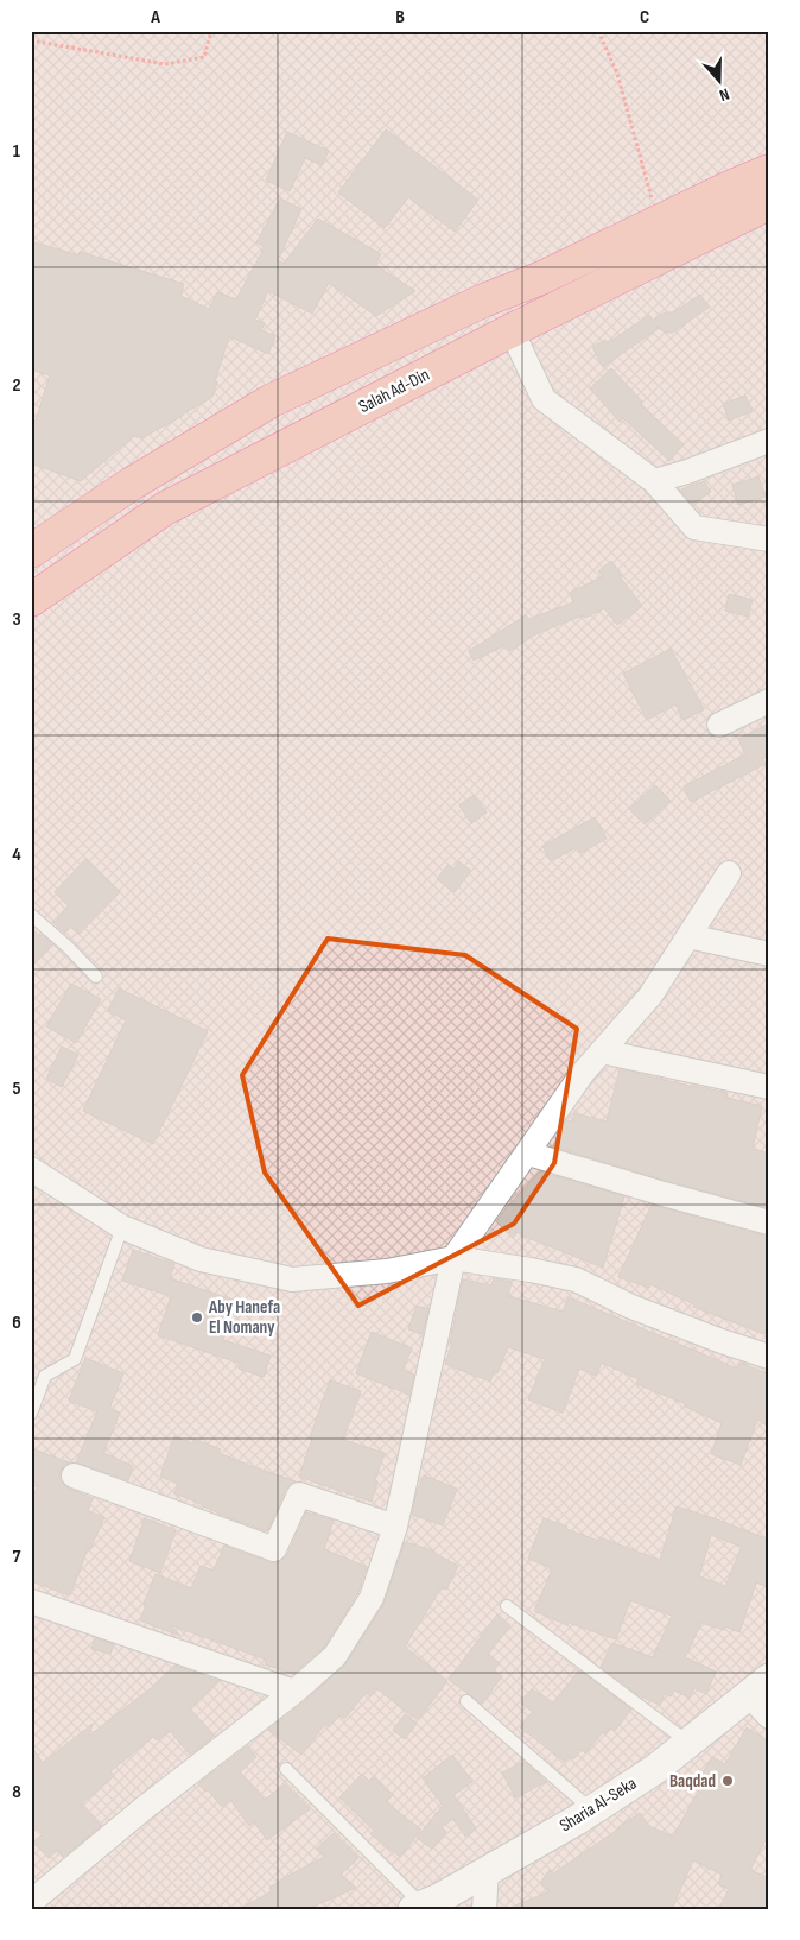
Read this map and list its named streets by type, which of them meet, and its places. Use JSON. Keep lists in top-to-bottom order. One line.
{"streets":{"highway":["Salah Ad-Din"],"street":["Sharia Al-Seka"]},"places":["Aby Hanefa El Nomany","Baqdad"],"north":"bottom","grid":{"columns":["A","B","C"],"rows":["1","2","3","4","5","6","7","8"]}}
